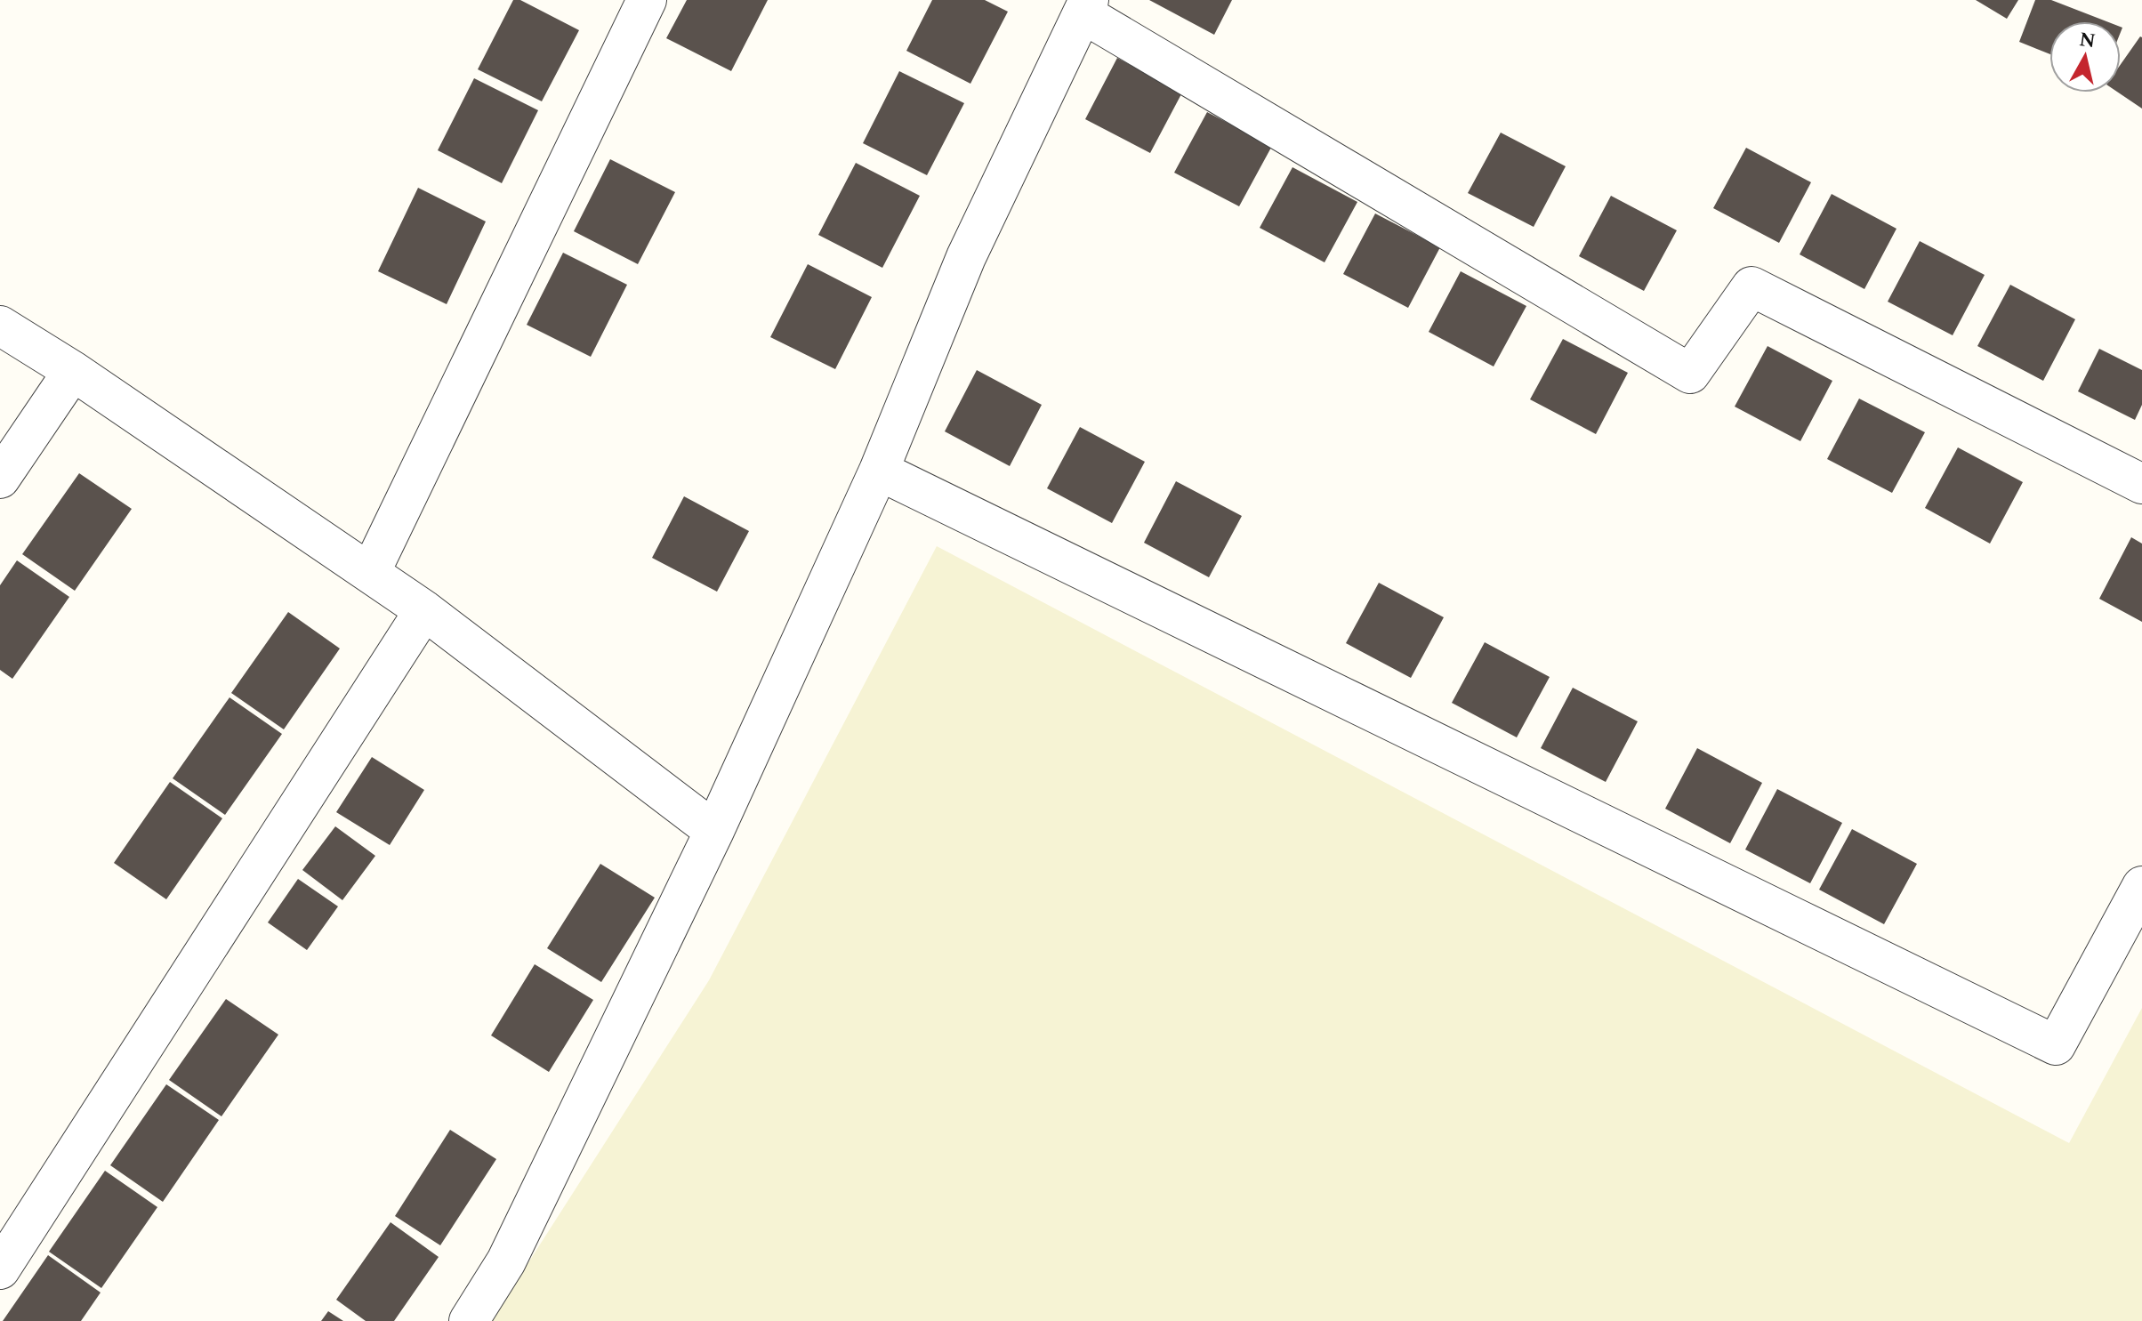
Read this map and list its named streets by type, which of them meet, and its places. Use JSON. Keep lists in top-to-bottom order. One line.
{"north":"top"}
